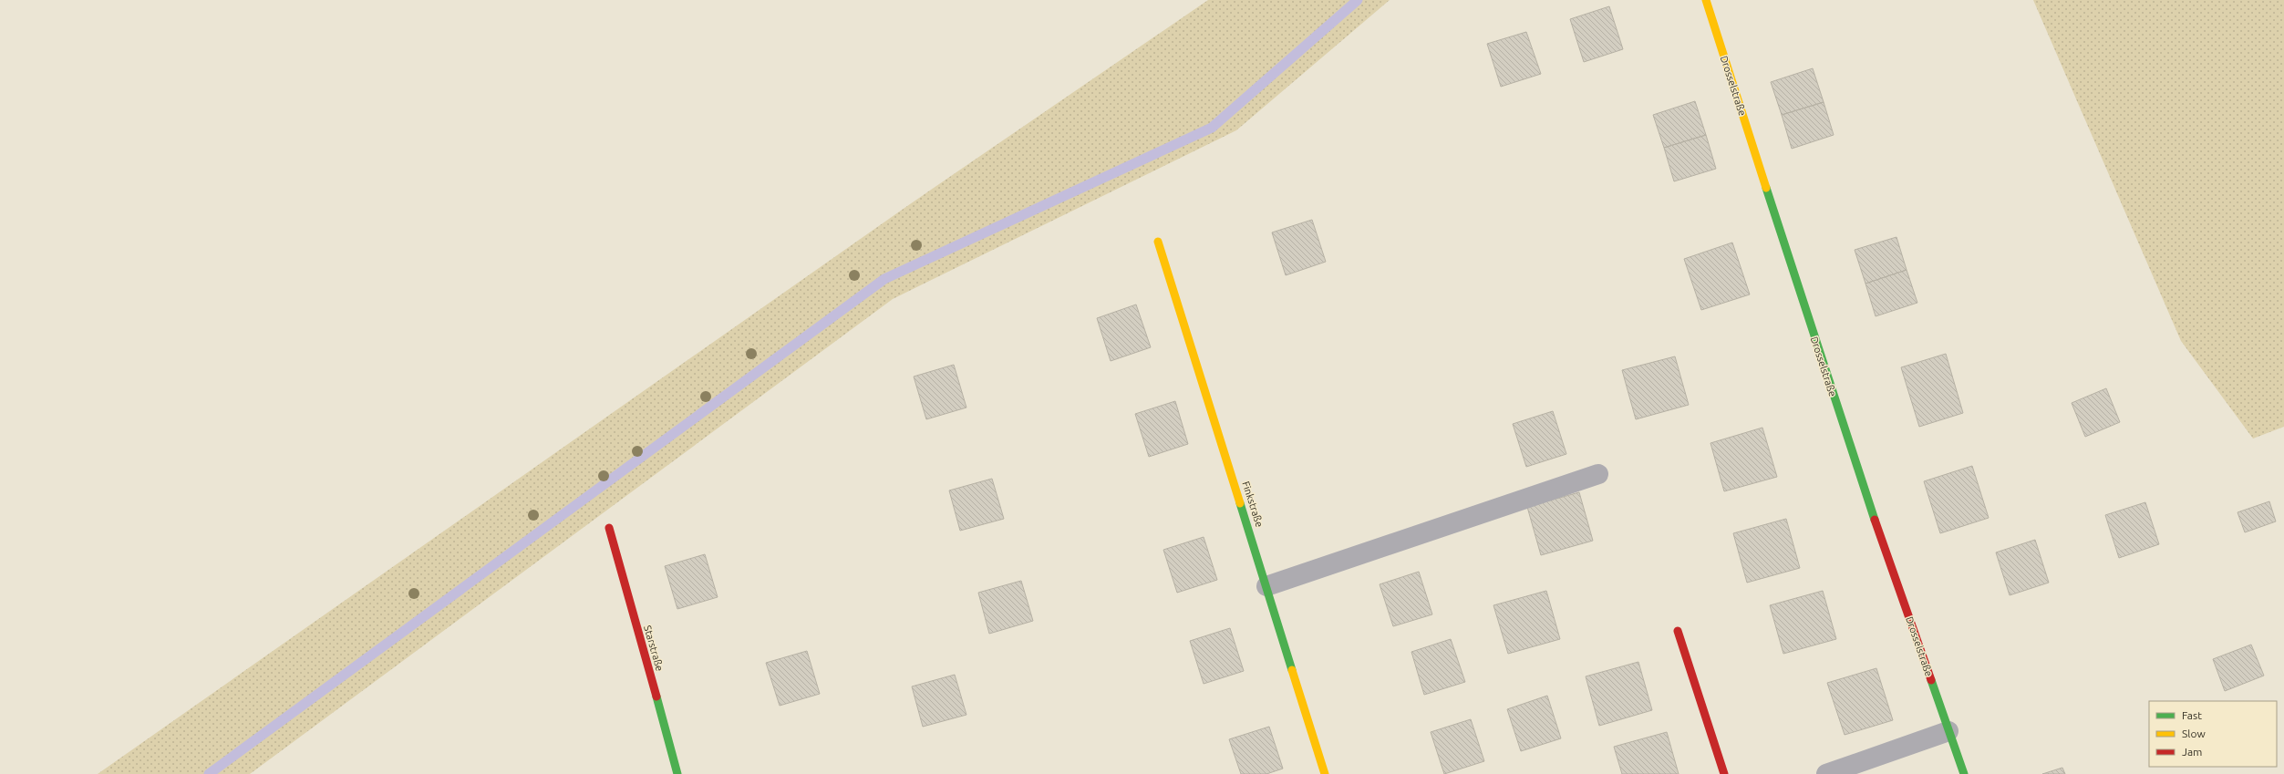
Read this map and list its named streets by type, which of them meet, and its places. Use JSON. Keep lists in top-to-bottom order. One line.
{"streets":{"street":["Drosselstraße","Finkstraße","Starstraße"]},"legend":["Fast","Slow","Jam"]}
